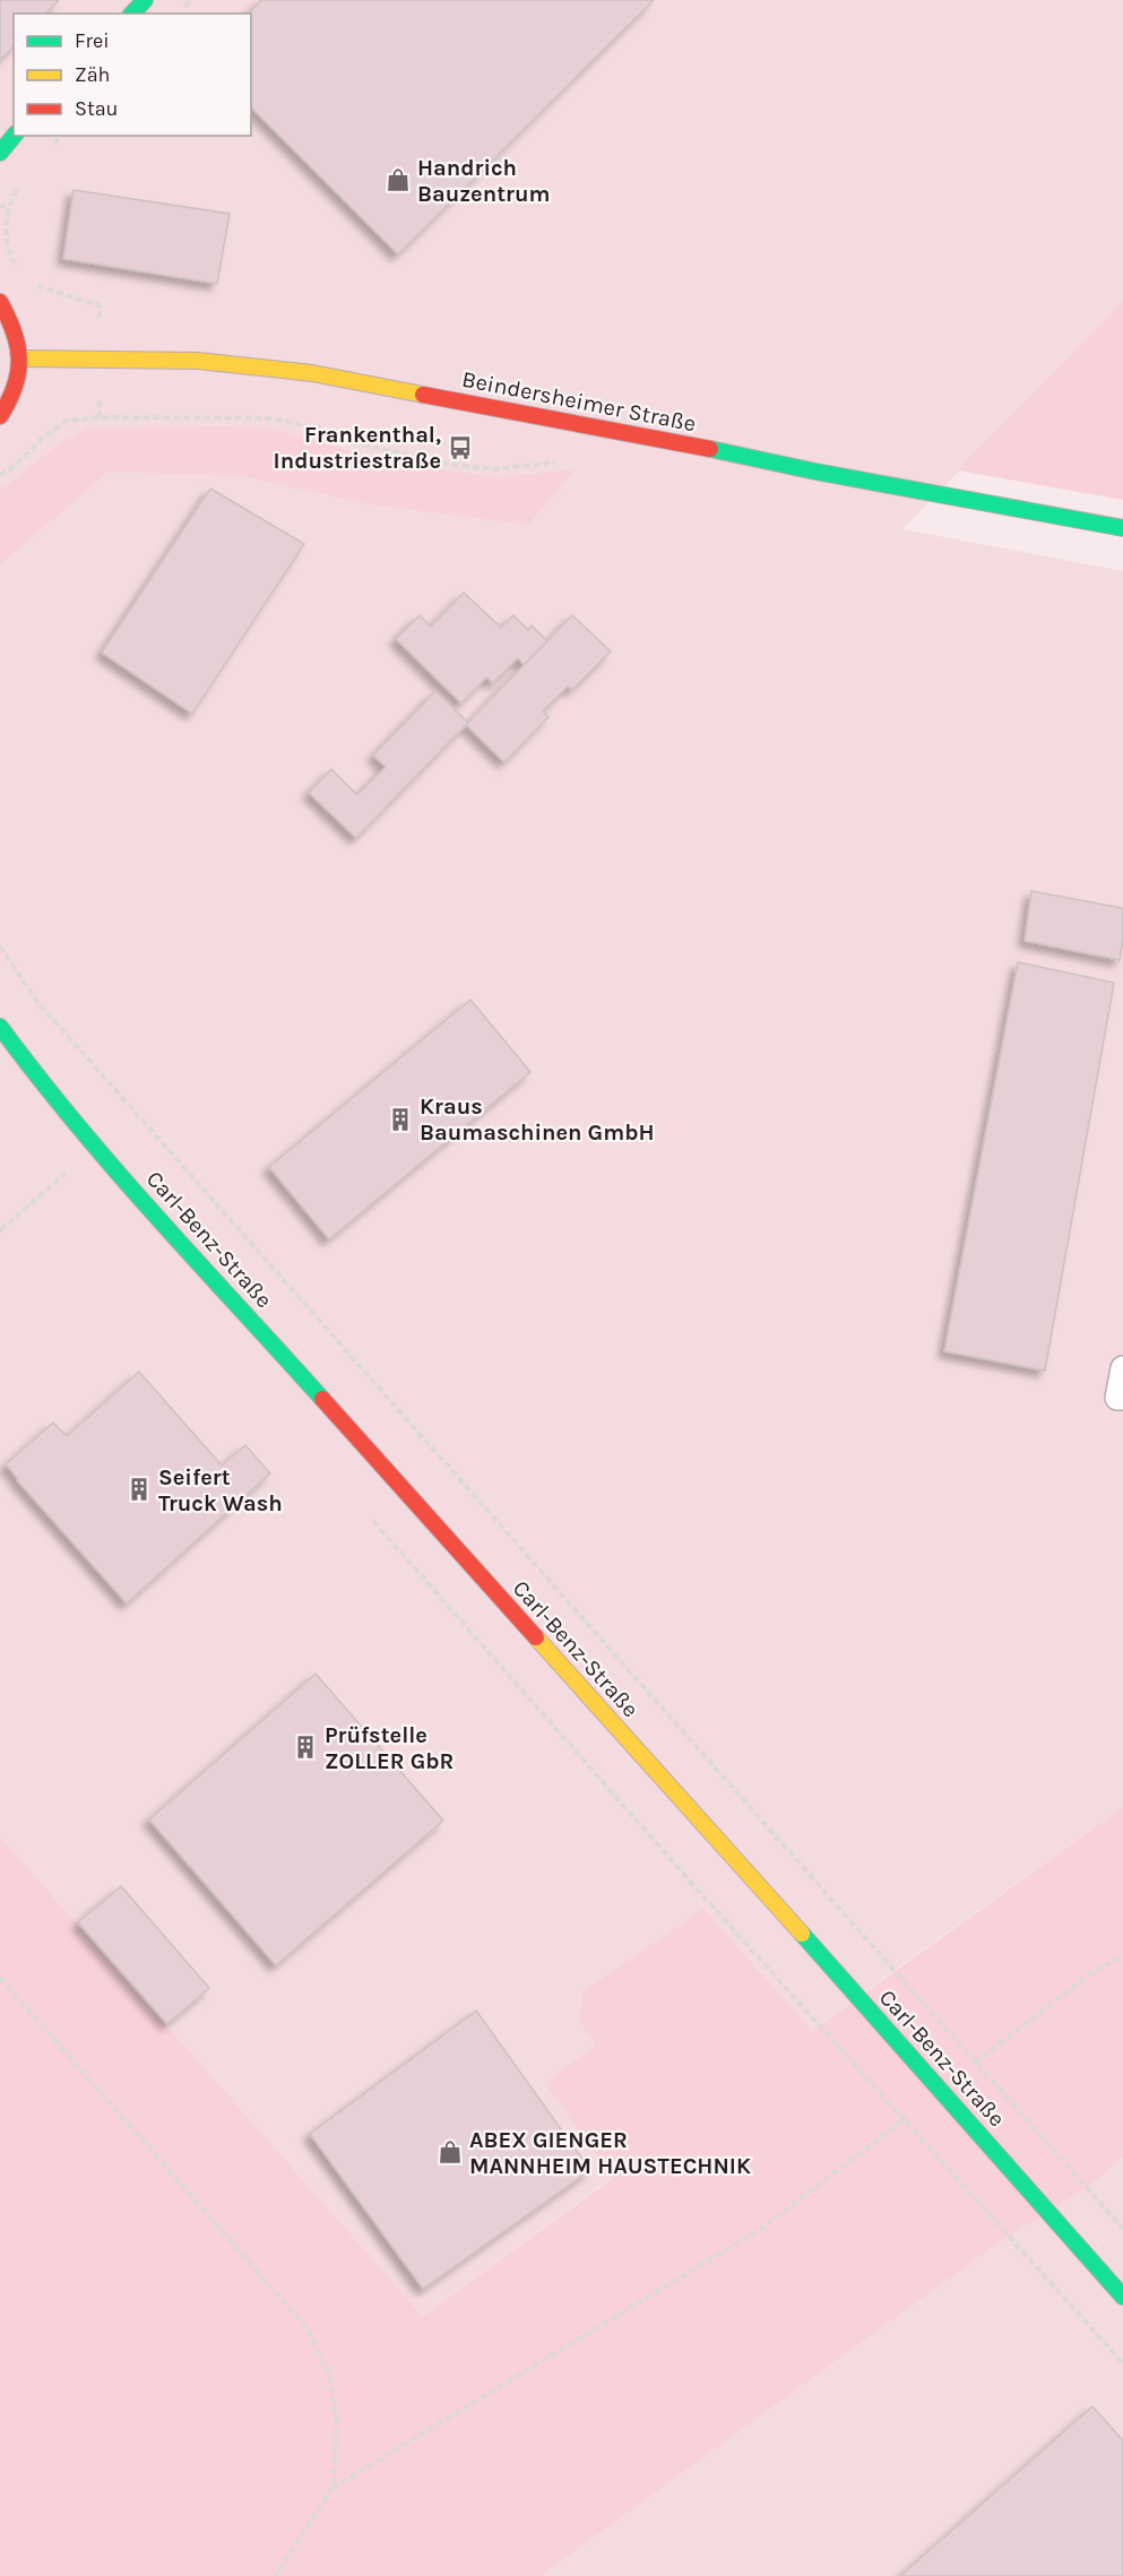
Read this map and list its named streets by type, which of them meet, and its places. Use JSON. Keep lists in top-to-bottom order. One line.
{"streets":{"street":["Beindersheimer Straße","Carl-Benz-Straße"]},"places":{"shop":["Handrich Bauzentrum","ABEX GIENGER MANNHEIM HAUSTECHNIK"],"bus stop":["Frankenthal, Industriestraße"],"building":["Kraus Baumaschinen GmbH","Seifert Truck Wash","Prüfstelle ZOLLER GbR"]},"legend":["Frei","Zäh","Stau"]}
